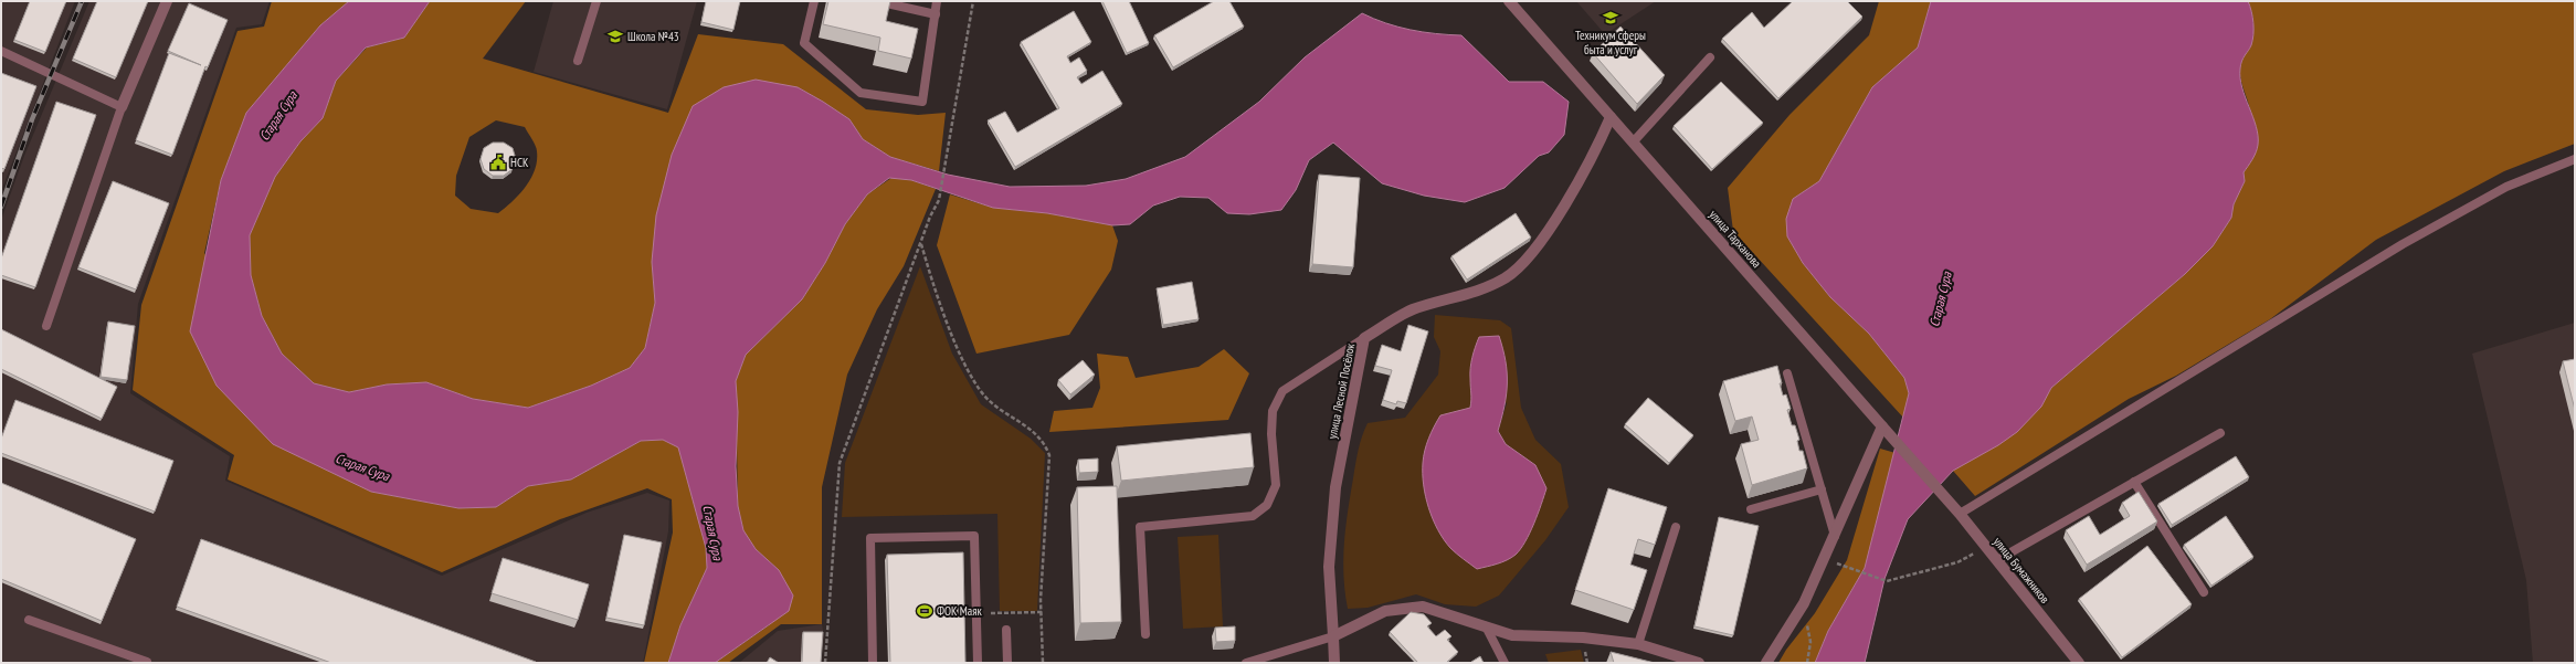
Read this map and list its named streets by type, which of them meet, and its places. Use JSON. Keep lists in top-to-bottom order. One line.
{"streets":{"street":["улица Тарханова","улица Лесной Посёлок","улица Бумажников"]},"crossings":[["улица Тарханова","улица Лесной Посёлок"],["улица Тарханова","улица Бумажников"]],"water":["Старая Сура"],"places":{"school or university":["Техникум сферы быта и услуг","Школа №43"],"public building":["НСК"],"sports":["ФОК Маяк"]}}
